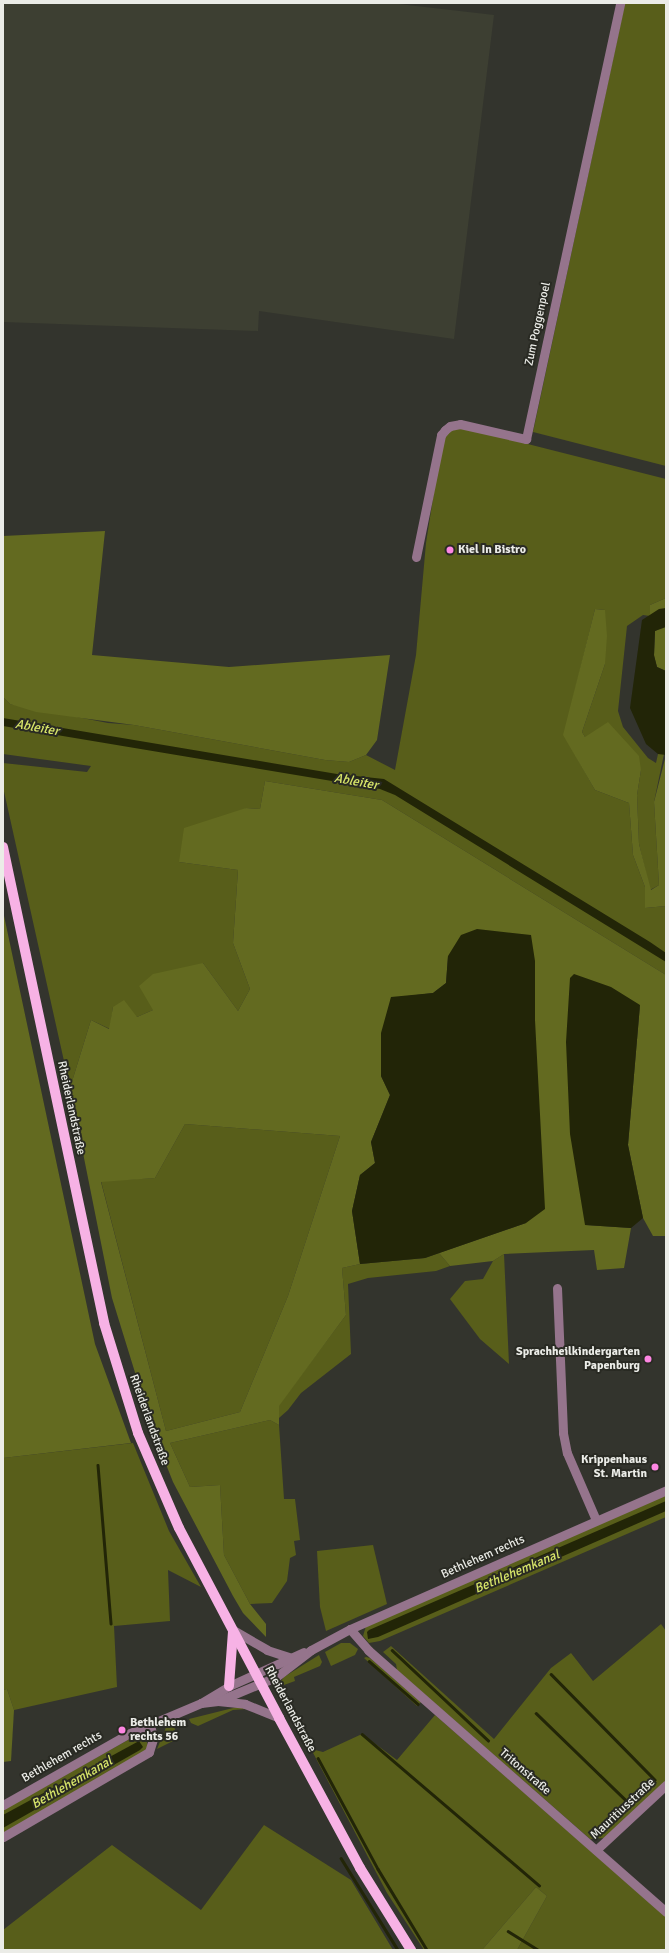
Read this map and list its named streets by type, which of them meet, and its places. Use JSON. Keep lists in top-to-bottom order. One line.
{"streets":{"main road":["Rheiderlandstraße"],"street":["Zum Poggenpoel","Bethlehem rechts","Tritonstraße","Mauritiusstraße"]},"crossings":[["Rheiderlandstraße","Bethlehem rechts"],["Bethlehem rechts","Tritonstraße"],["Tritonstraße","Mauritiusstraße"]],"water":["Ableiter","Bethlehemkanal"],"places":["Kiel In Bistro","Sprachheilkindergarten Papenburg","Krippenhaus St. Martin","Bethlehem rechts 56"]}
